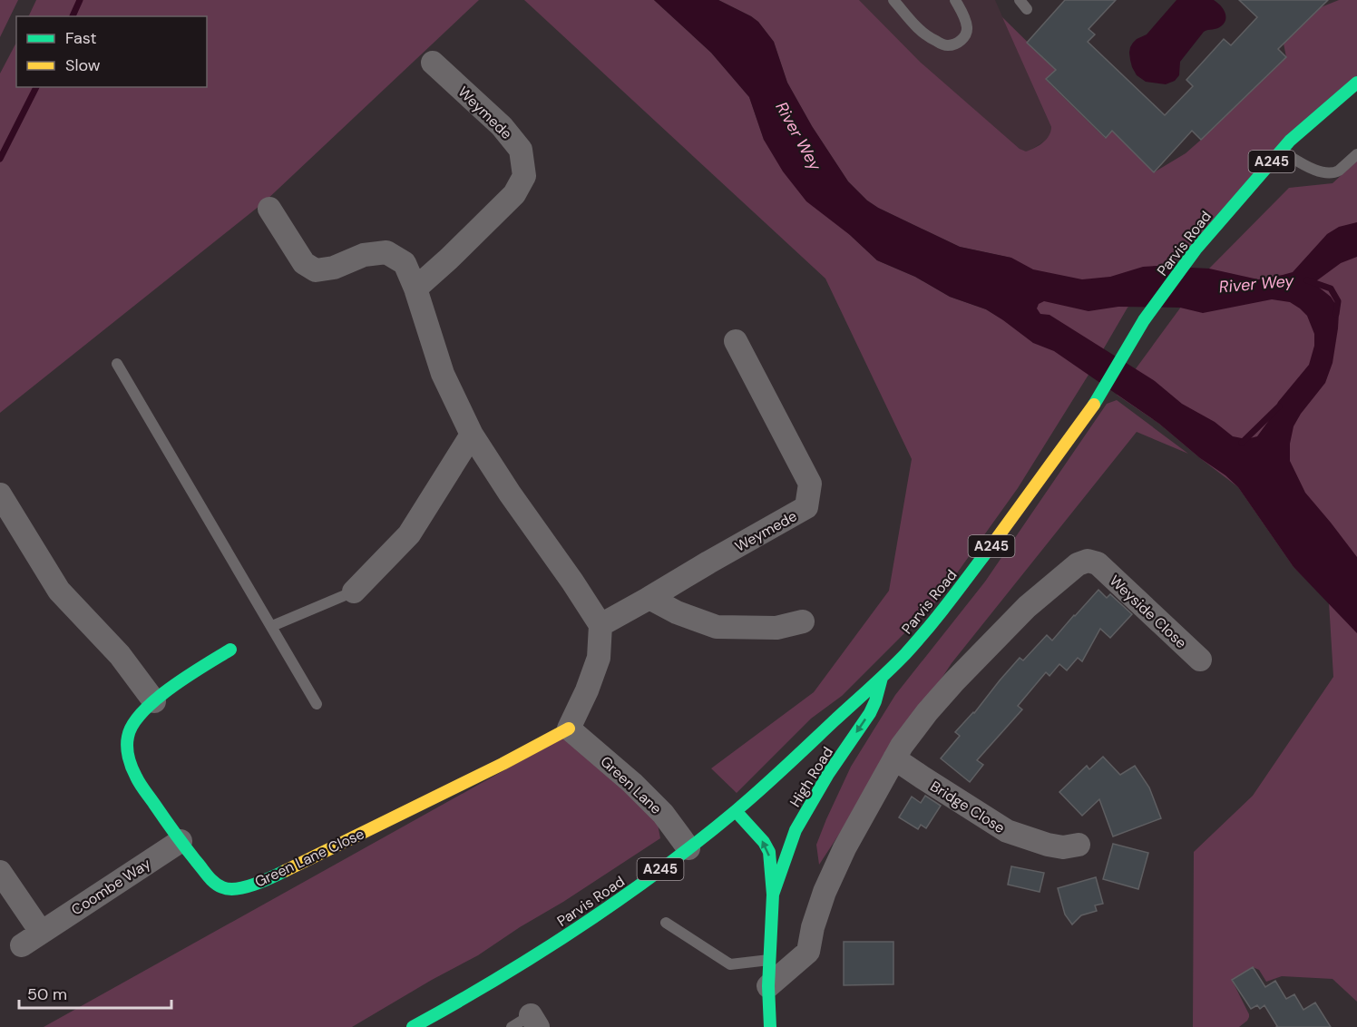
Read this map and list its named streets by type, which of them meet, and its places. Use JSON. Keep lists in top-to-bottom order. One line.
{"streets":{"main road":["A245","Parvis Road","High Road","Green Lane Close"],"street":["Weymede","Weyside Close","Green Lane","Bridge Close","Coombe Way"]},"crossings":[["A245","Parvis Road"],["Parvis Road","High Road"],["Parvis Road","Green Lane"],["Weyside Close","Bridge Close"],["Green Lane","Green Lane Close"],["Green Lane Close","Coombe Way"]],"water":["River Wey"],"legend":["Fast","Slow"],"scale_bar":"50 m"}
